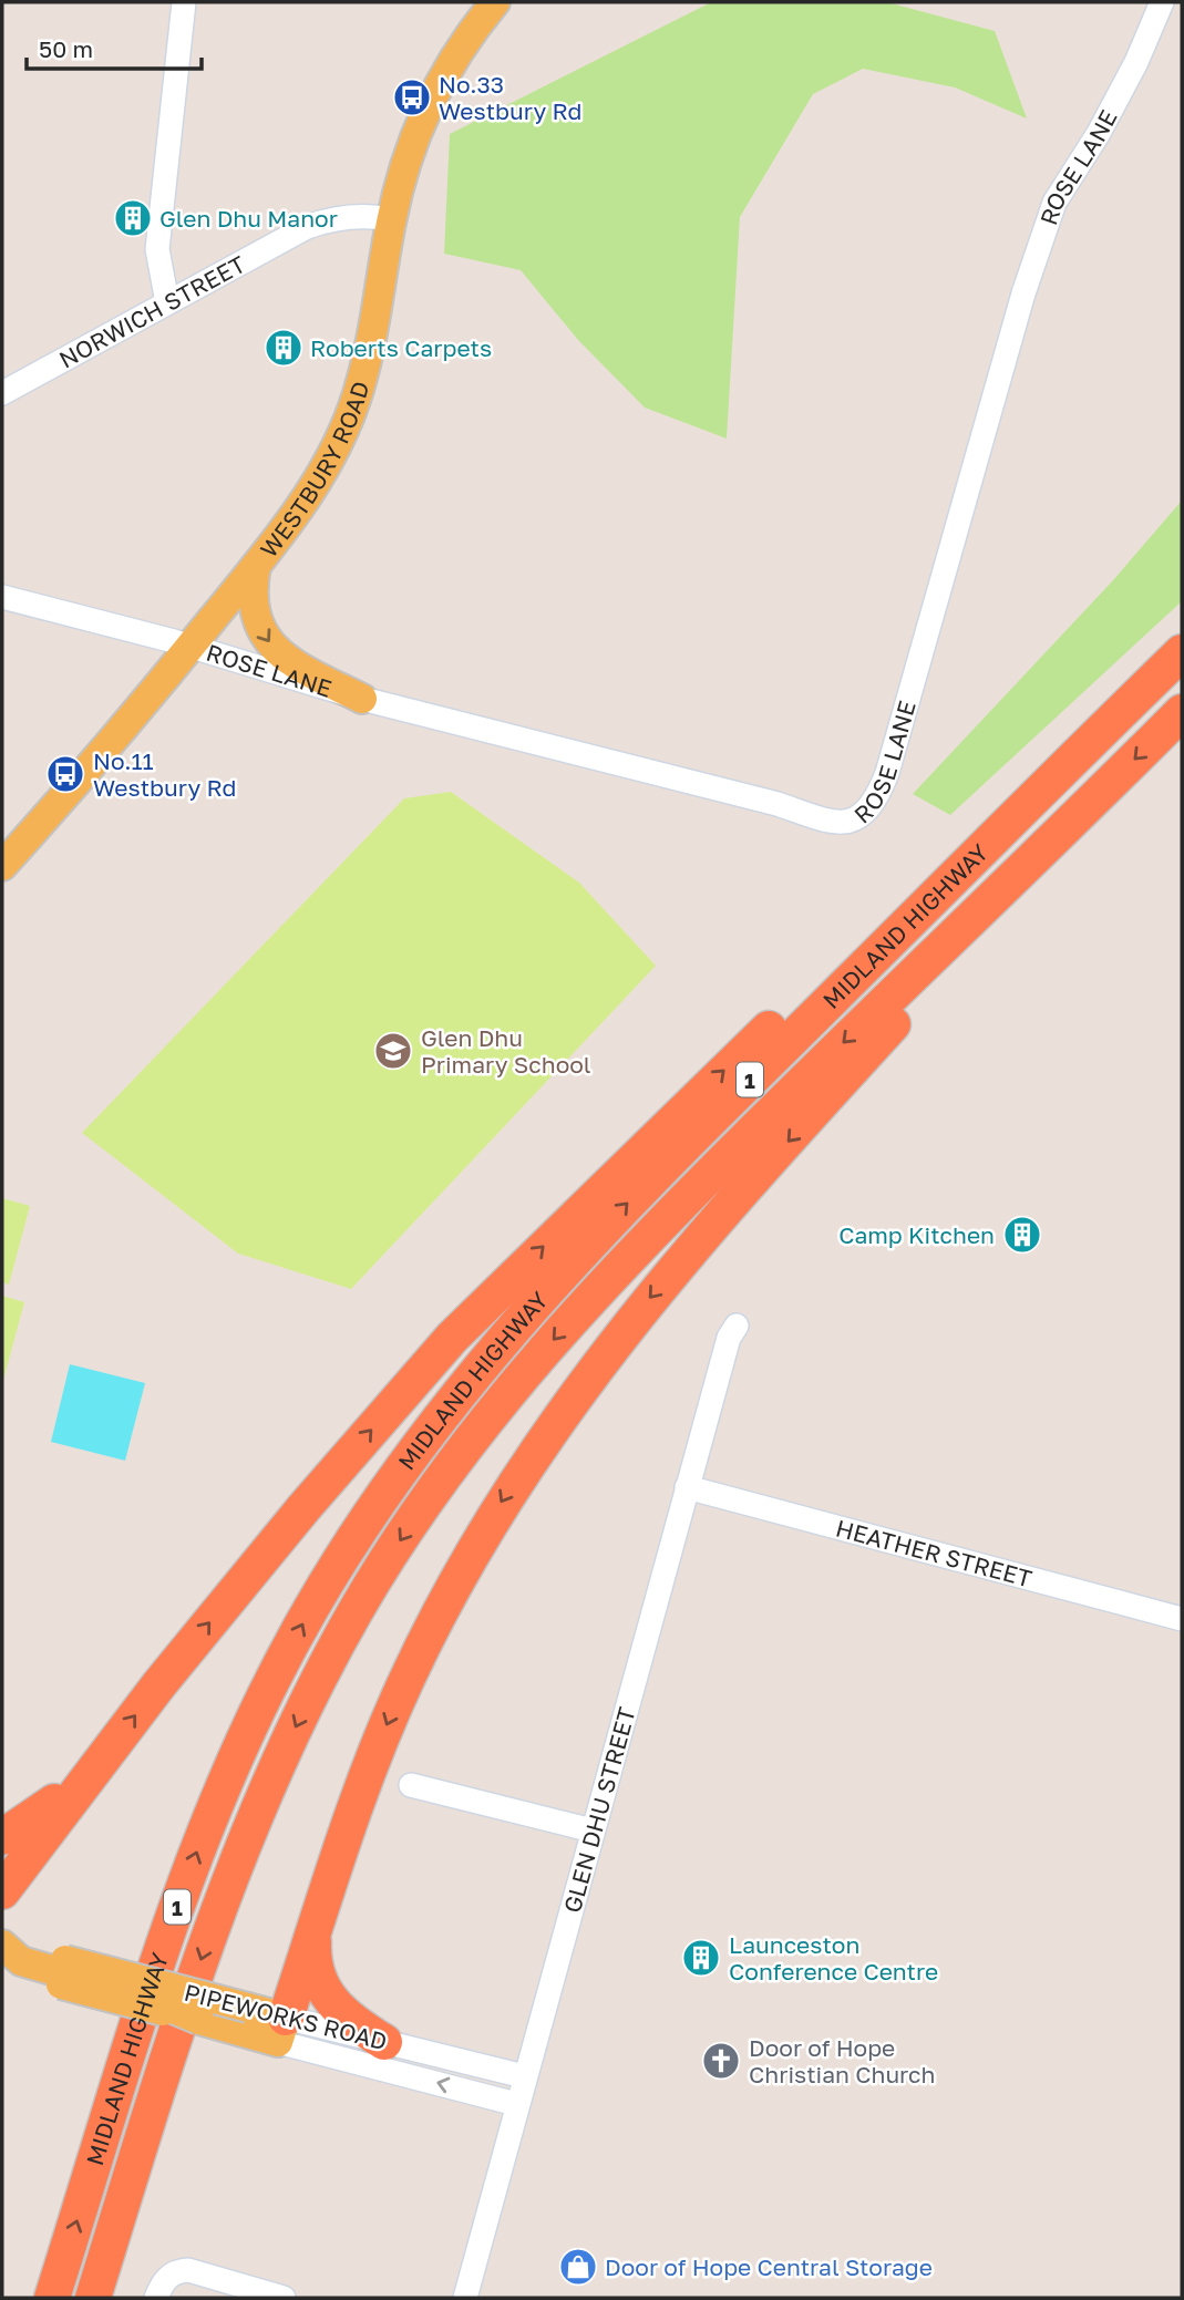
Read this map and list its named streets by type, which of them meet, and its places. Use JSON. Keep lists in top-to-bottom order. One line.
{"streets":{"highway":["MIDLAND HIGHWAY","1"],"main road":["WESTBURY ROAD","PIPEWORKS ROAD"],"street":["ROSE LANE","NORWICH STREET","HEATHER STREET","GLEN DHU STREET"]},"crossings":[["ROSE LANE","WESTBURY ROAD"],["NORWICH STREET","WESTBURY ROAD"],["HEATHER STREET","GLEN DHU STREET"],["GLEN DHU STREET","PIPEWORKS ROAD"]],"places":{"bus stop":["No.33 Westbury Rd","No.11 Westbury Rd"],"building":["Glen Dhu Manor","Roberts Carpets","Camp Kitchen","Launceston Conference Centre"],"school or university":["Glen Dhu Primary School"],"church":["Door of Hope Christian Church"],"shop":["Door of Hope Central Storage"]},"scale_bar":"50 m"}
